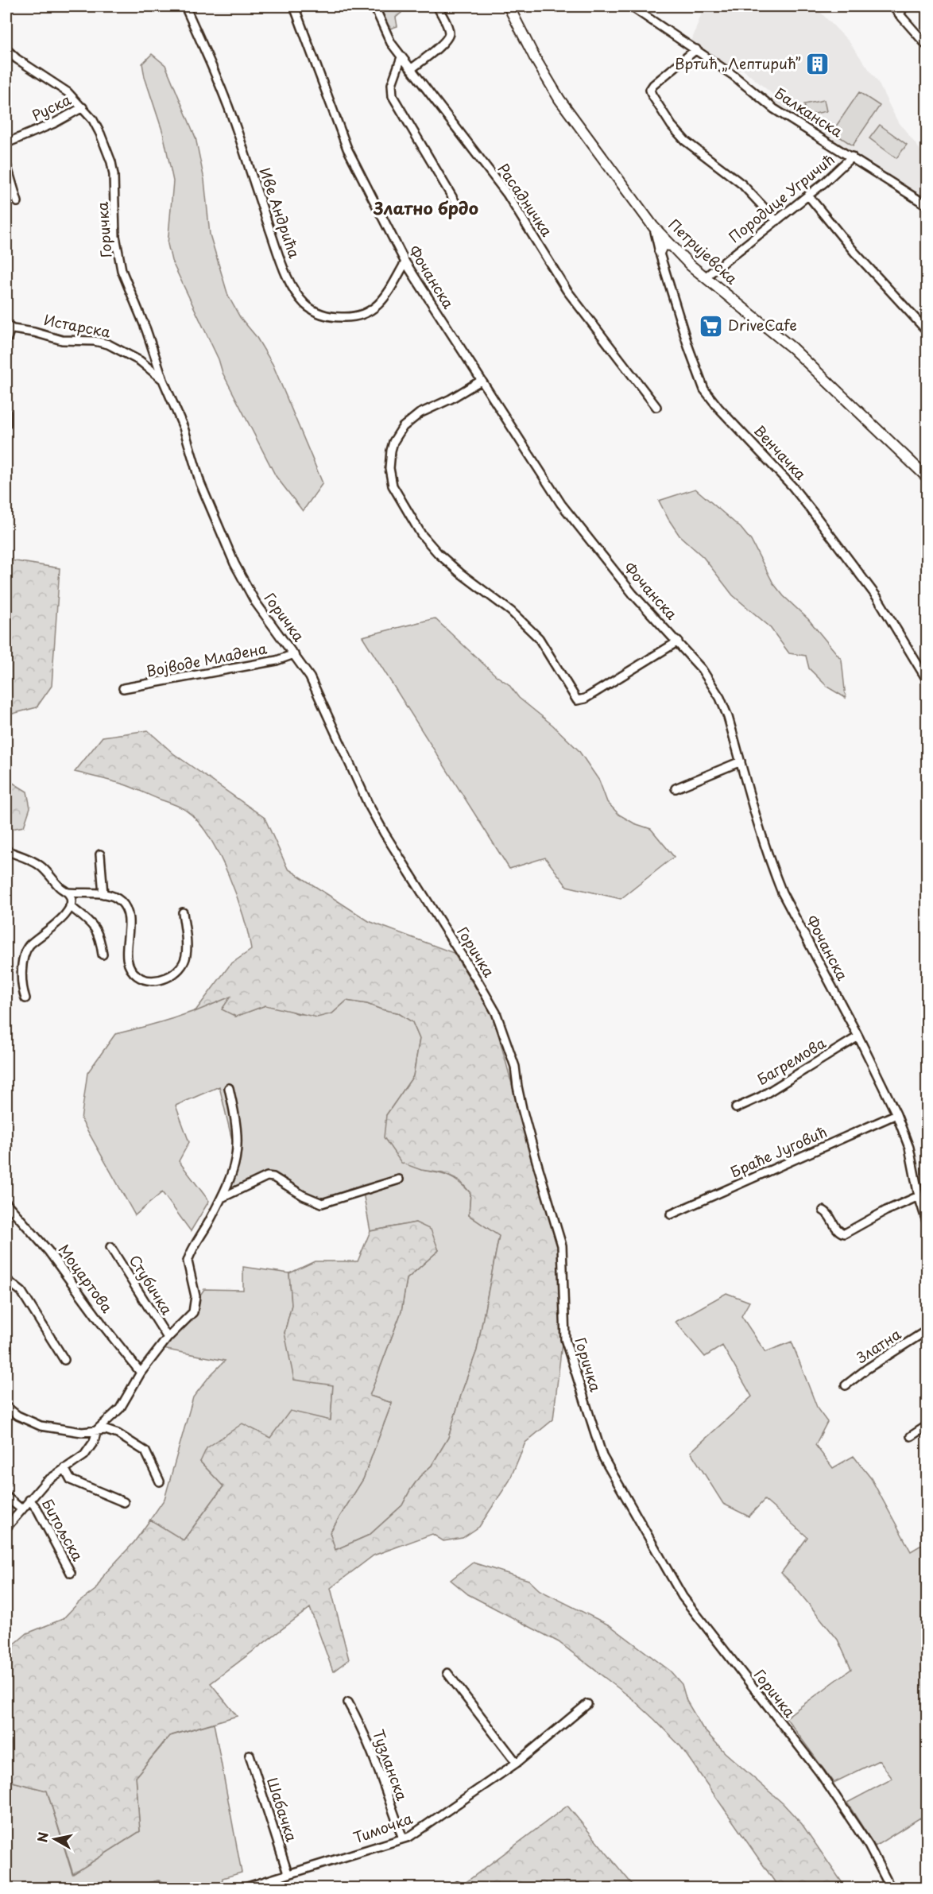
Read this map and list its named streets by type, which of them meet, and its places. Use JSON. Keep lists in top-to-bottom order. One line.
{"streets":{"main road":["Петријевска"],"street":["Руска","Балканска","Породице Угричић","Расадничка","Иве Андрића","Горичка","Фочанска","Истарска","Венчачка","Војводе Младена","Багремова","Браће Југовић","Моцартова","Стубичка","Златна","Битољска","Тузланска","Шабачка","Тимочка"]},"crossings":[["Руска","Горичка"],["Балканска","Породице Угричић"],["Породице Угричић","Петријевска"],["Иве Андрића","Фочанска"],["Горичка","Истарска"],["Горичка","Војводе Младена"],["Петријевска","Венчачка"],["Фочанска","Багремова"],["Фочанска","Браће Југовић"],["Тузланска","Тимочка"],["Шабачка","Тимочка"]],"districts":["Златно брдо"],"places":{"building":["Вртић „Лептирић”"],"supermarket":["DriveCafe"]},"north":"left"}
